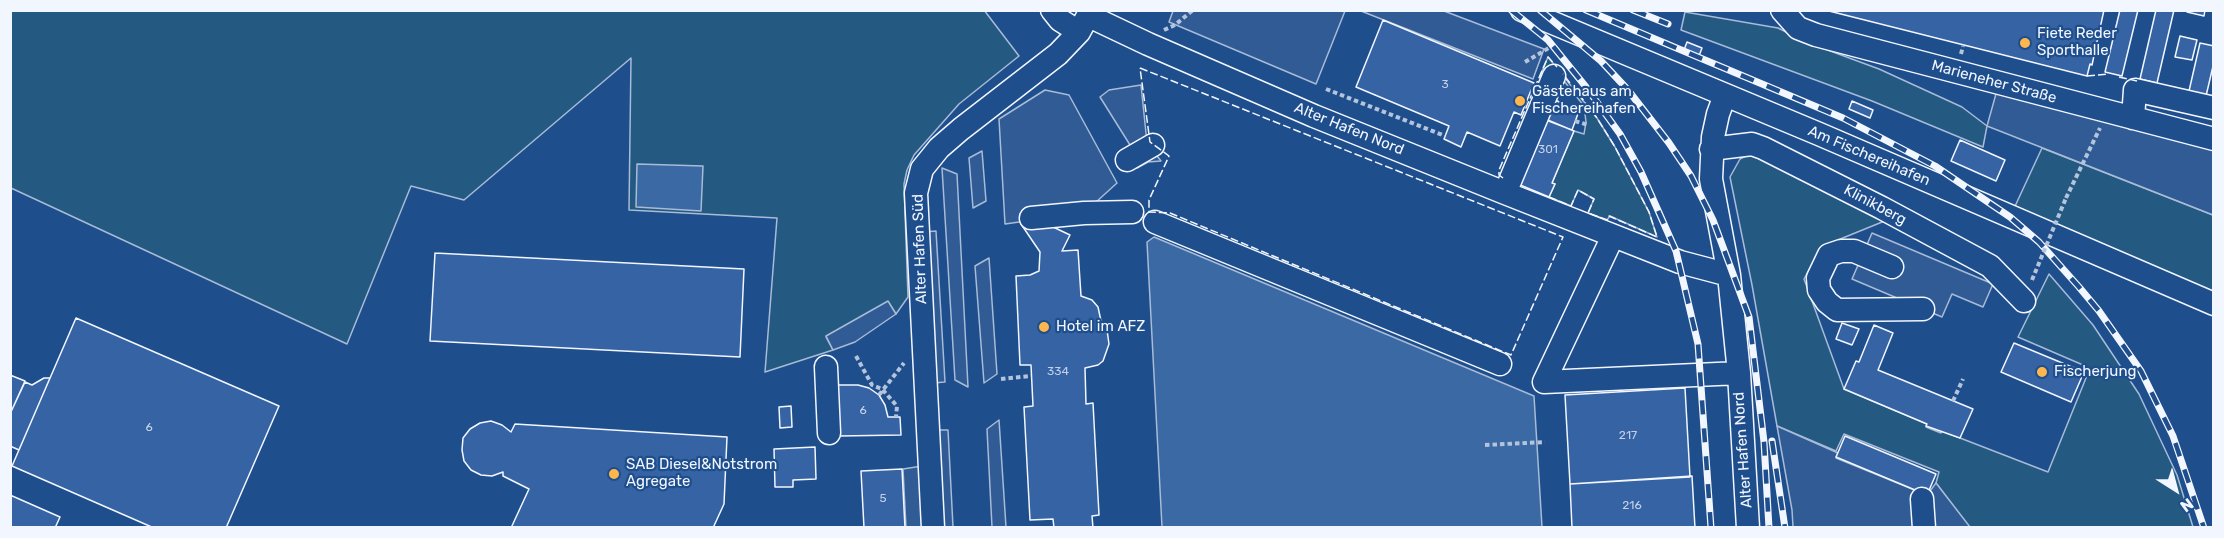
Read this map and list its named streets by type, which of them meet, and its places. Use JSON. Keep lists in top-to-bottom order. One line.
{"streets":{"street":["Marieneher Straße","Alter Hafen Nord","Am Fischereihafen","Klinikberg","Alter Hafen Süd"]},"crossings":[["Alter Hafen Nord","Am Fischereihafen"],["Alter Hafen Nord","Klinikberg"],["Alter Hafen Nord","Alter Hafen Süd"]],"places":["Fiete Reder Sporthalle","Gästehaus am Fischereihafen","Hotel im AFZ","Fischerjung","SAB Diesel&Notstrom Agregate"],"house_numbers":["3","301","334","6","6","217","5","216"],"north":"bottom right"}
